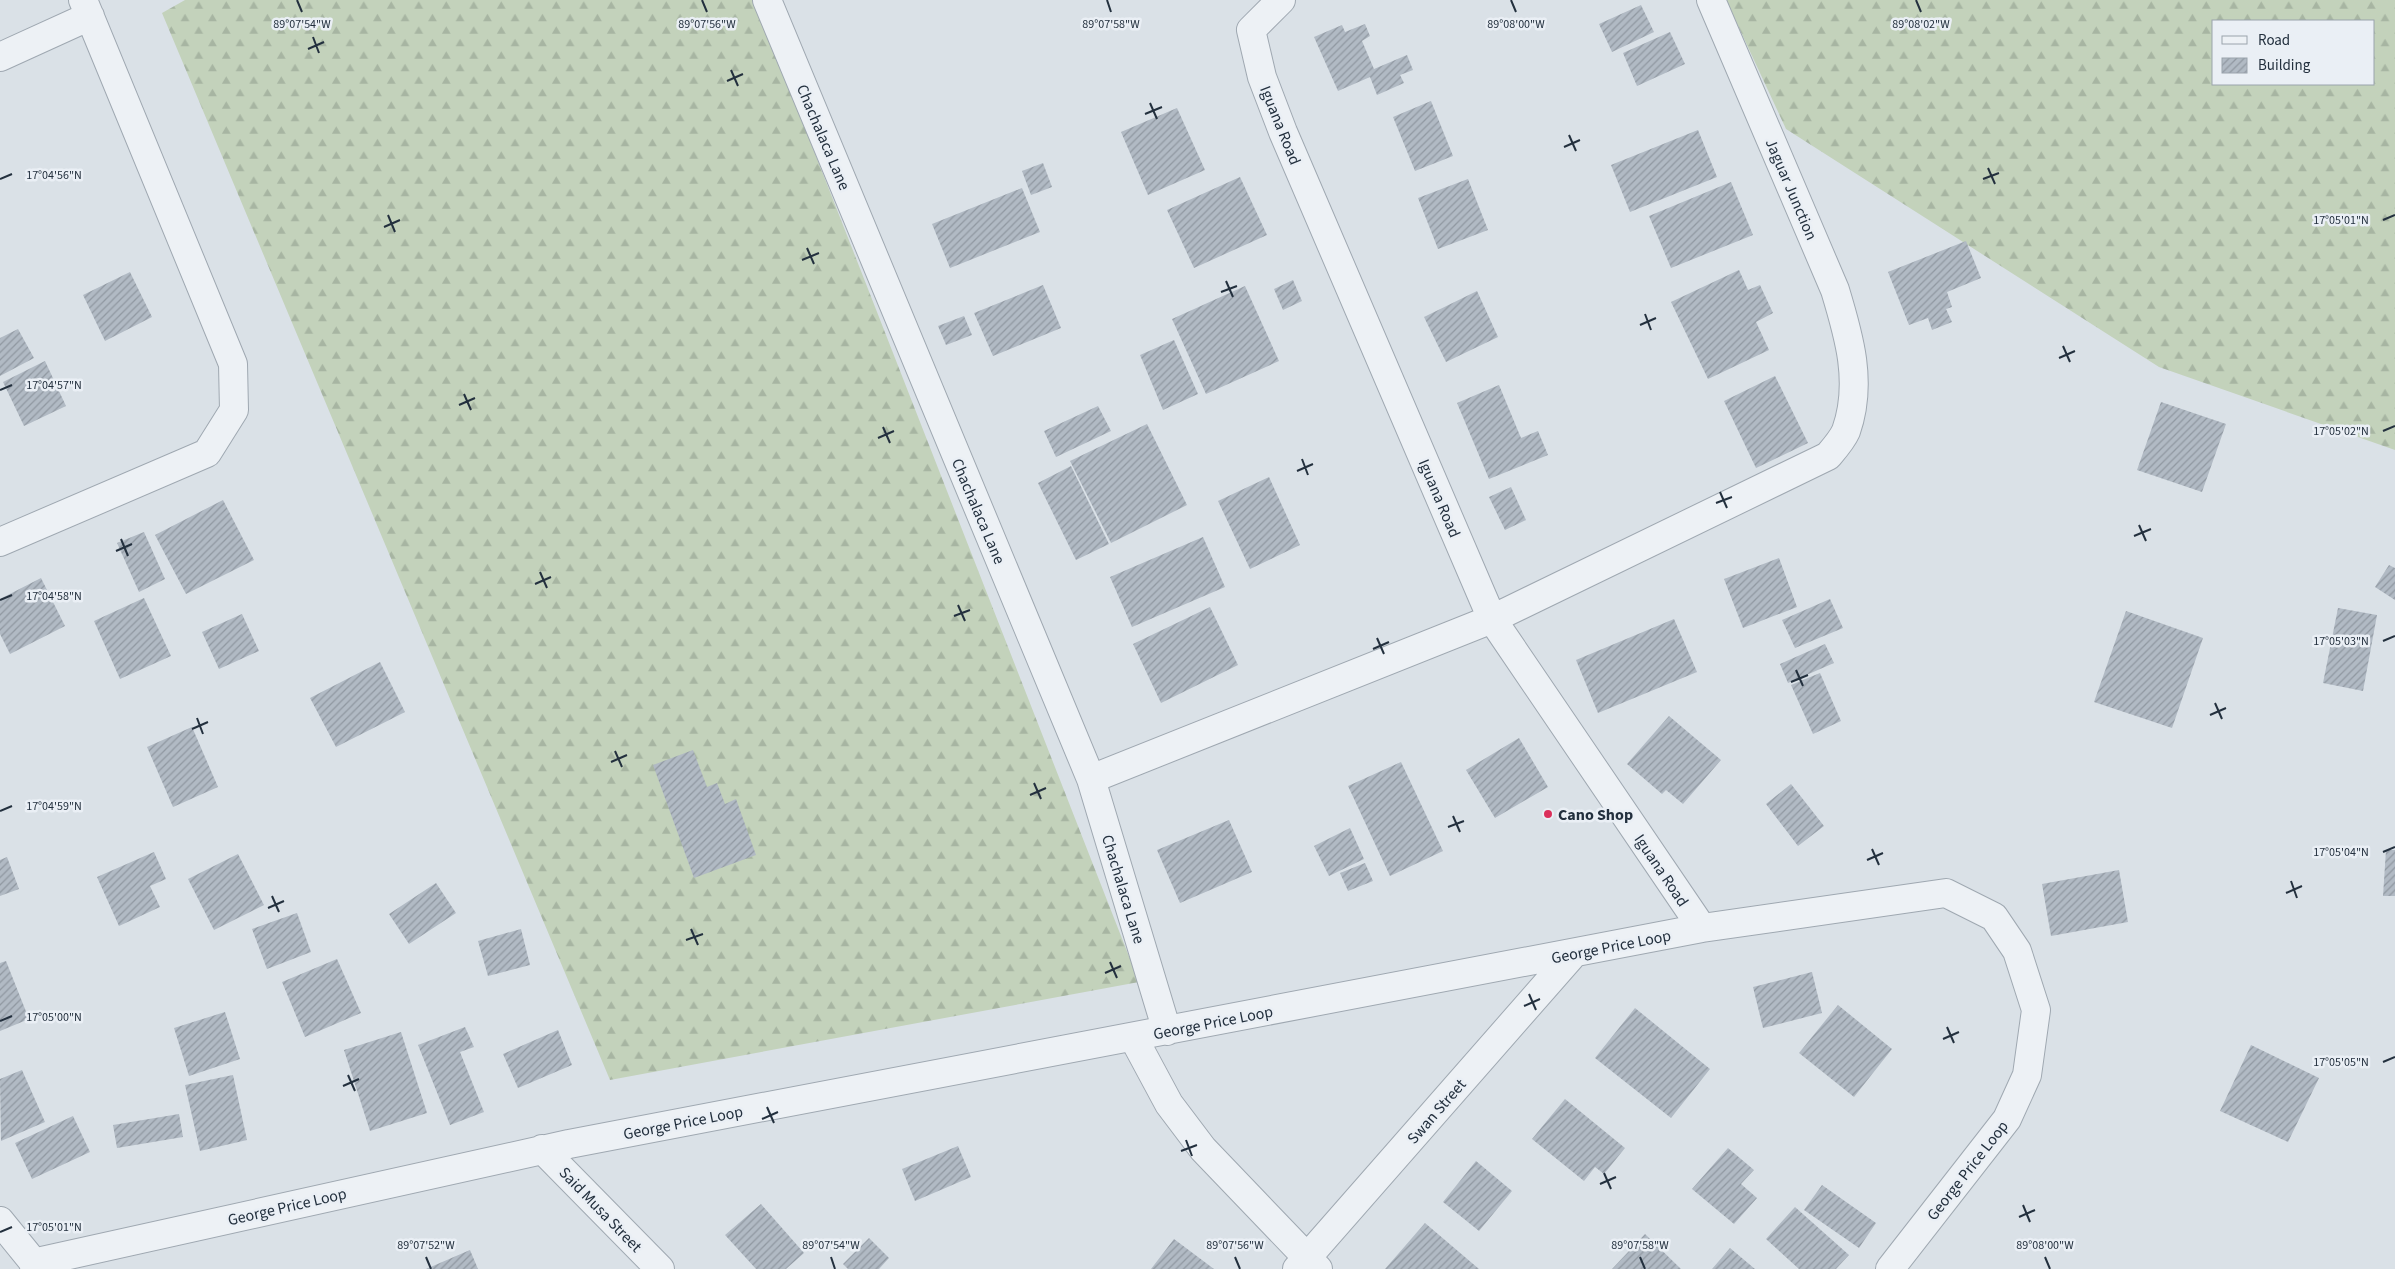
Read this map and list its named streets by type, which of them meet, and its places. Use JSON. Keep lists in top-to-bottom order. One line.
{"streets":{"street":["Iguana Road","Chachalaca Lane","Jaguar Junction","George Price Loop","Swan Street","Said Musa Street"]},"crossings":[["Iguana Road","Jaguar Junction"],["Iguana Road","George Price Loop"],["Chachalaca Lane","Jaguar Junction"],["Chachalaca Lane","George Price Loop"],["George Price Loop","Swan Street"],["George Price Loop","Said Musa Street"]],"places":["Cano Shop"],"legend":["Road","Building"],"coordinates":["89°07'56\"W","89°07'58\"W","89°08'02\"W","89°07'54\"W","89°08'00\"W","17°04'56\"N","17°05'01\"N","17°04'57\"N","17°05'02\"N","17°04'58\"N","17°05'03\"N","17°04'59\"N","17°05'04\"N","17°05'00\"N","17°05'05\"N","89°07'52\"W"]}
